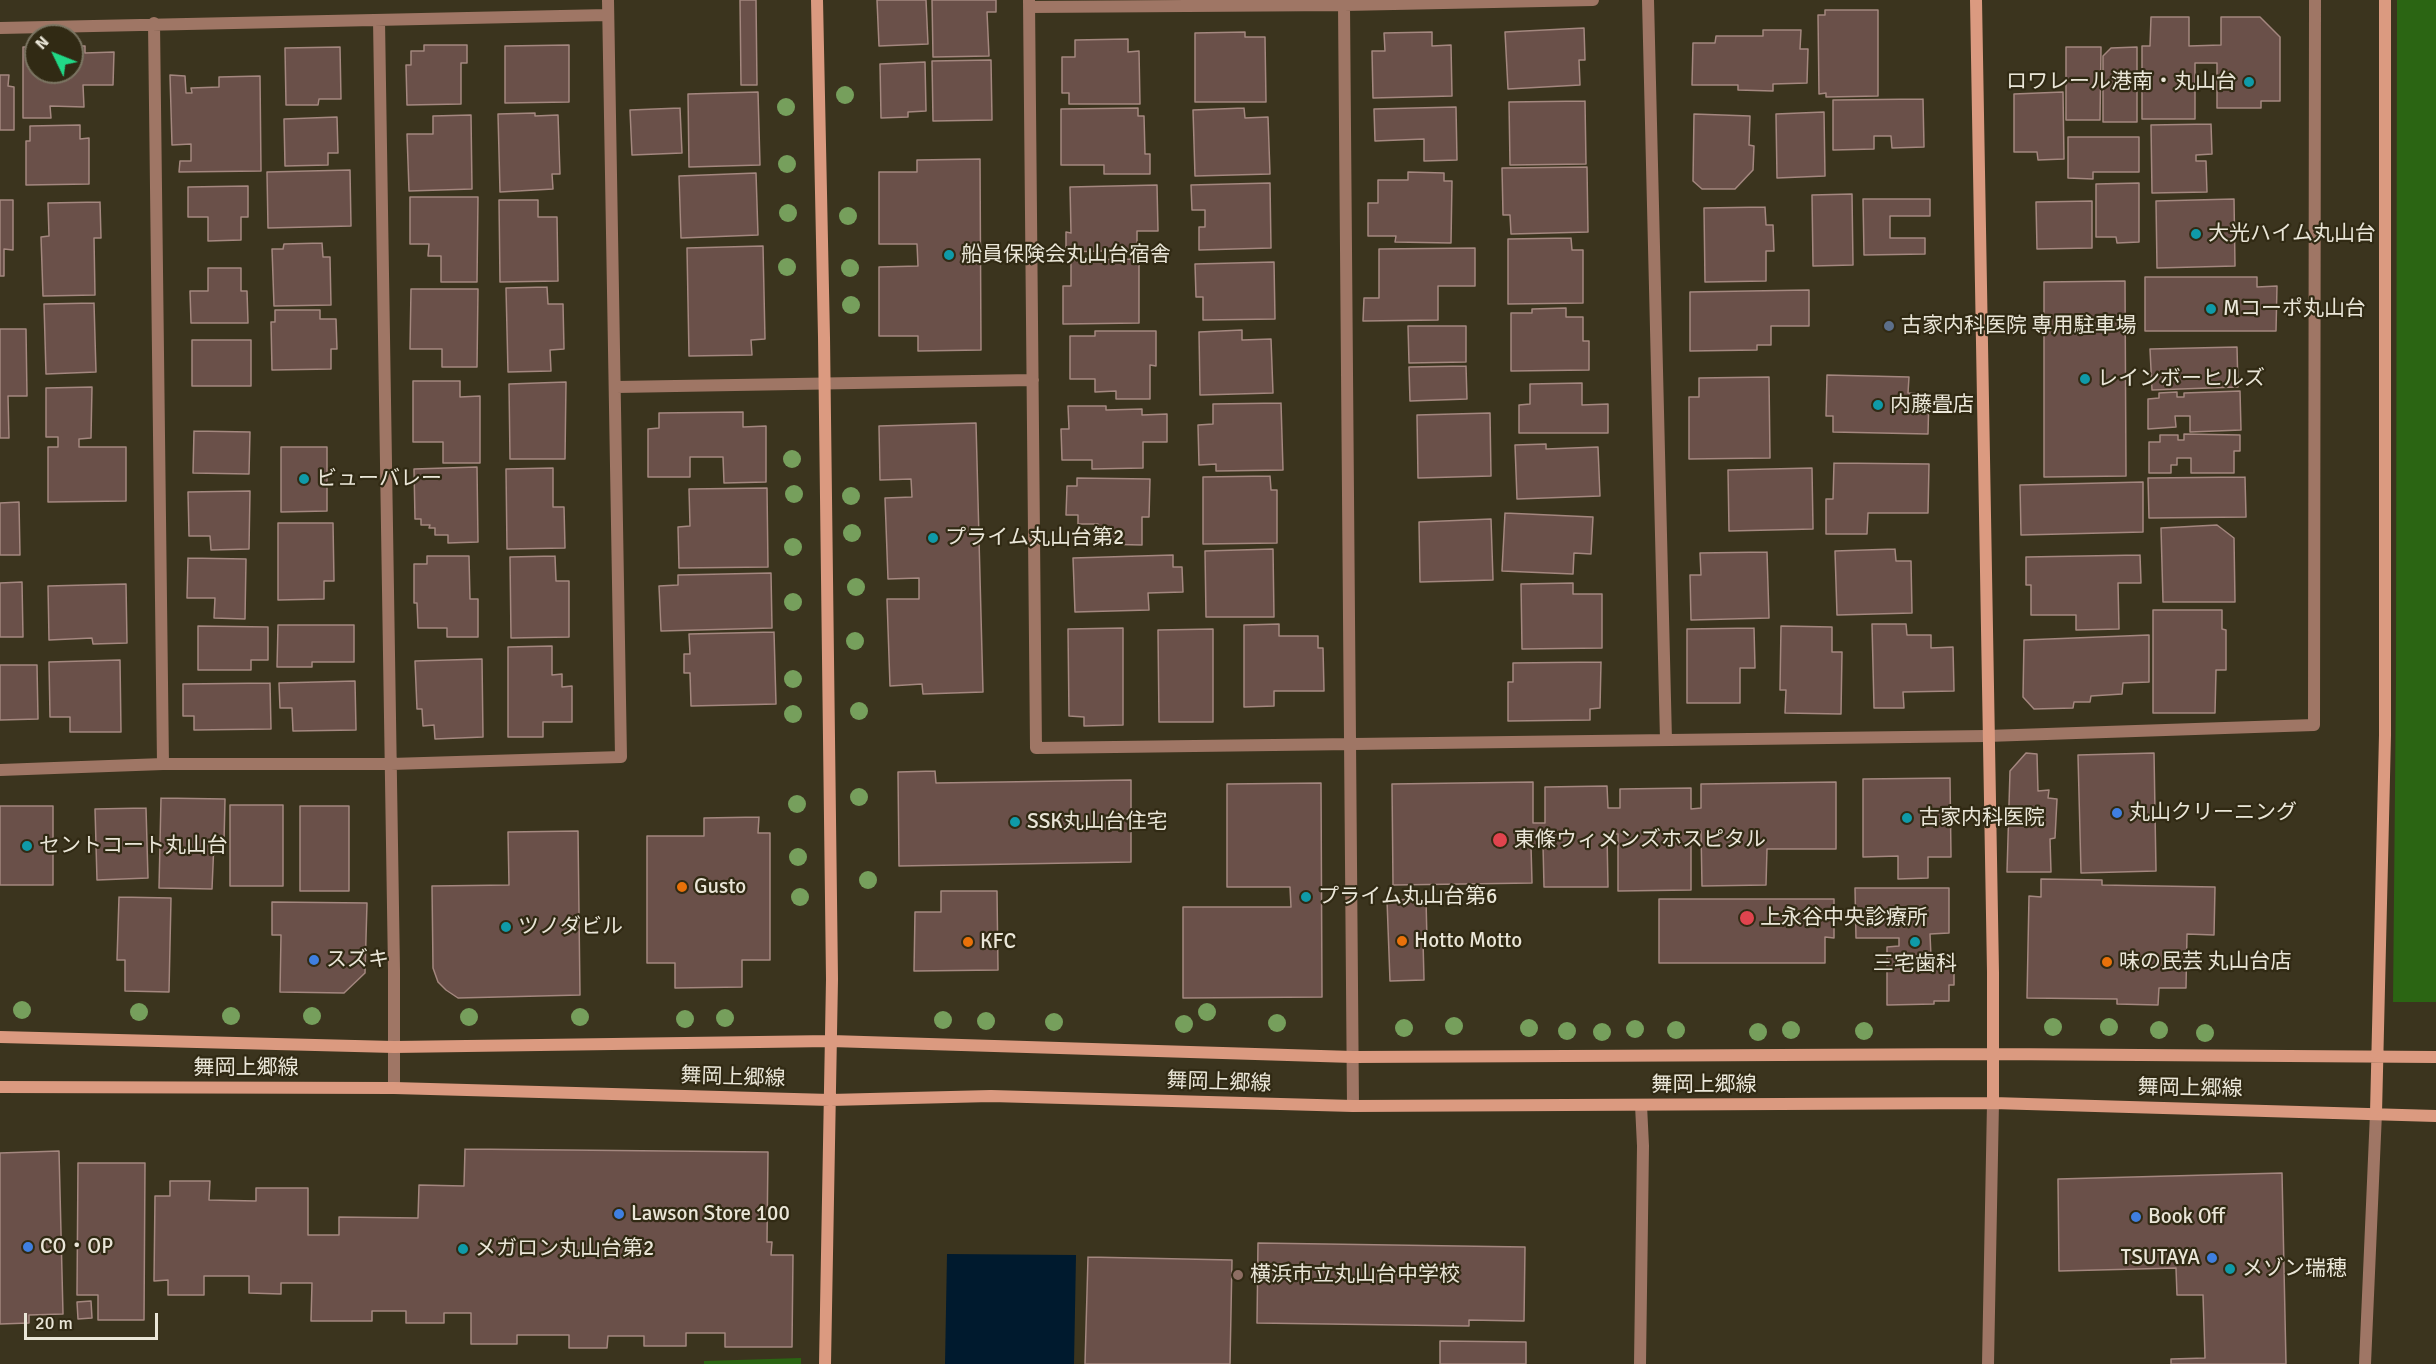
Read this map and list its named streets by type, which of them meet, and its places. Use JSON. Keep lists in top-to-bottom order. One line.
{"streets":{"street":["舞岡上郷線"]},"places":["ロワレール港南・丸山台","大光ハイム丸山台","船員保険会丸山台宿舎","Mコーポ丸山台","古家内科医院 専用駐車場","レインボーヒルズ","内藤畳店","ビューバレー","プライム丸山台第2","丸山クリーニング","古家内科医院","SSK丸山台住宅","東條ウィメンズホスピタル","セントコート丸山台","Gusto","プライム丸山台第6","上永谷中央診療所","ツノダビル","Hotto Motto","KFC","三宅歯科","スズキ","味の民芸 丸山台店","Lawson Store 100","Book Off","CO・OP","メガロン丸山台第2","TSUTAYA","メゾン瑞穂","横浜市立丸山台中学校"],"scale_bar":"20 m","north":"top left"}
